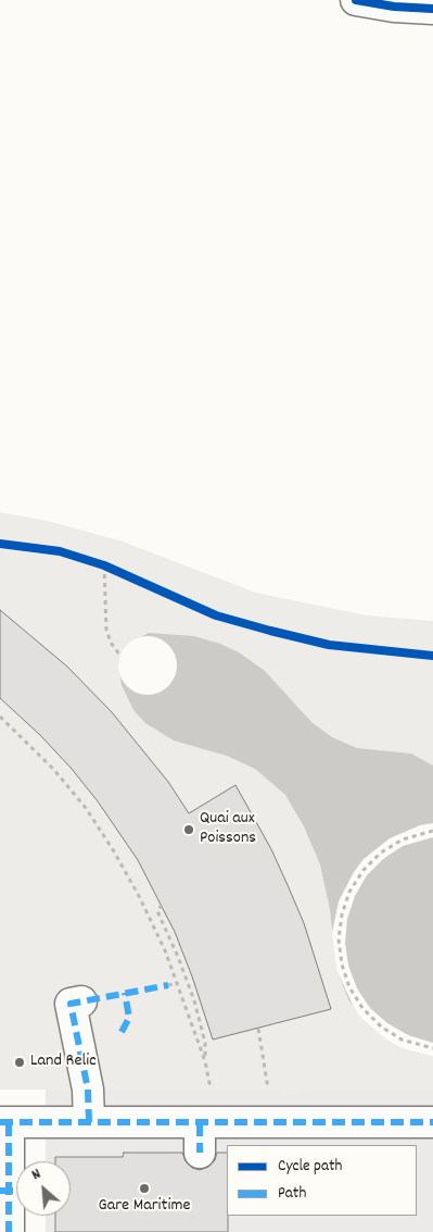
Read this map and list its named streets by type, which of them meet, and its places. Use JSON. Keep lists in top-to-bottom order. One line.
{"places":["Quai aux Poissons","Land Relic","Gare Maritime"],"legend":["Cycle path","Path"],"north":"top left"}
